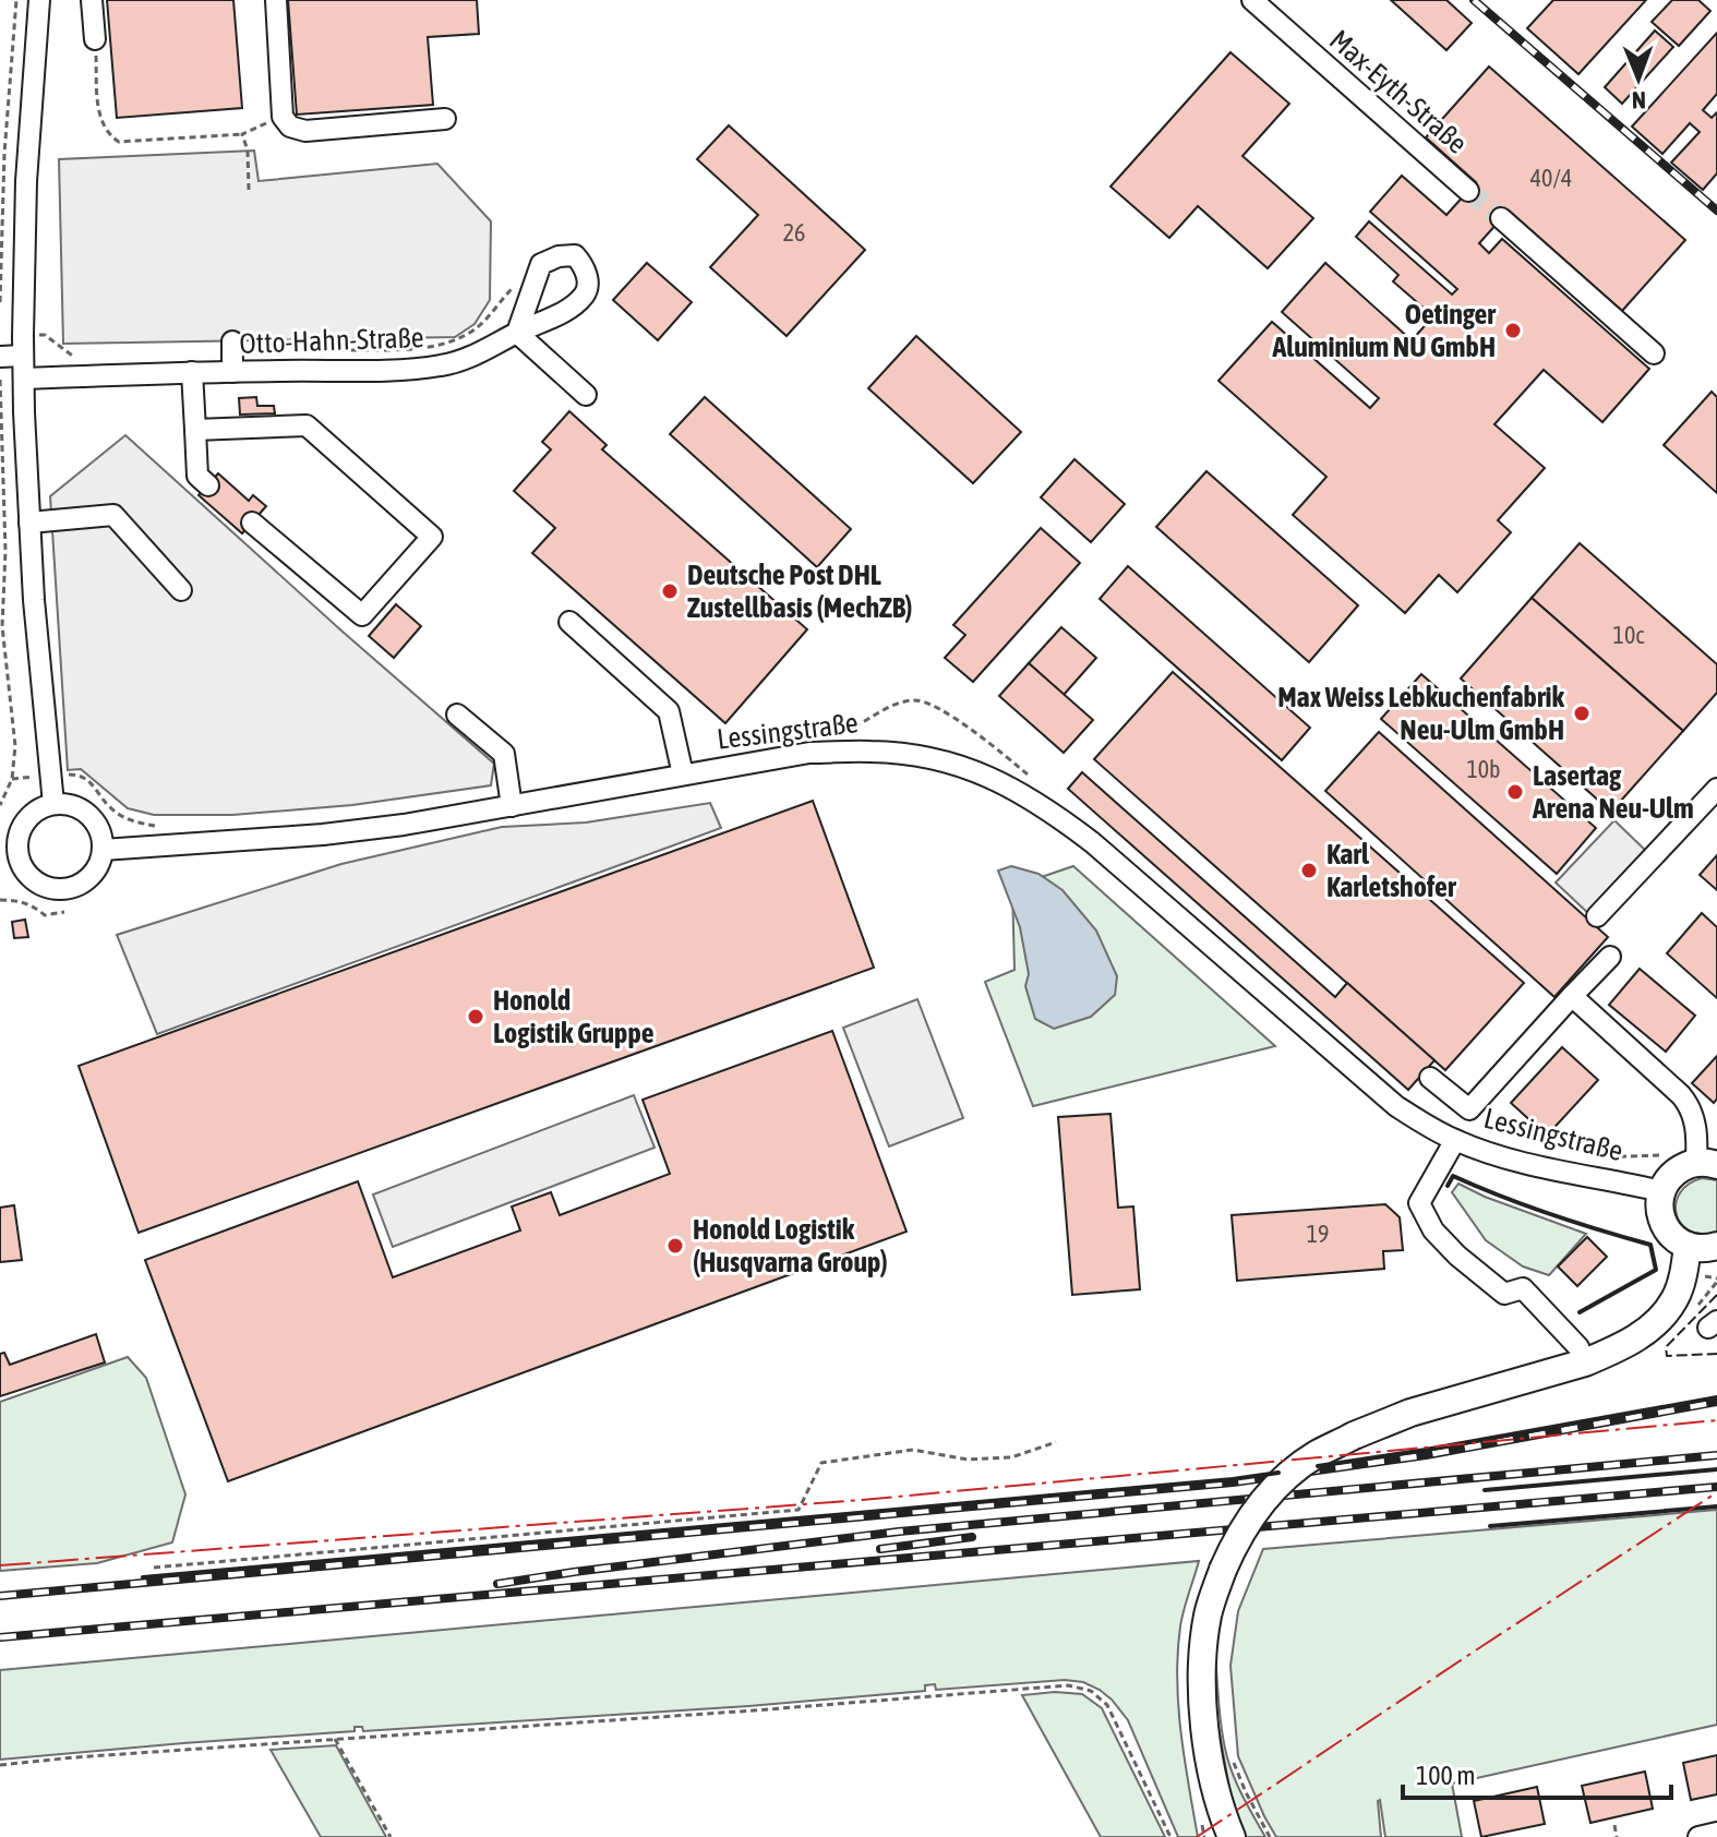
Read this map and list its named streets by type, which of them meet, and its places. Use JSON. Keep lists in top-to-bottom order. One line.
{"streets":{"street":["Max-Eyth-Straße","Otto-Hahn-Straße","Lessingstraße"]},"places":["Oetinger Aluminium NU GmbH","Deutsche Post DHL Zustellbasis (MechZB)","Max Weiss Lebkuchenfabrik Neu-Ulm GmbH","Lasertag Arena Neu-Ulm","Karl Karletshofer","Honold Logistik Gruppe","Honold Logistik (Husqvarna Group)"],"house_numbers":["40/4","26","10c","10b","19"],"scale_bar":"100 m","north":"bottom"}
